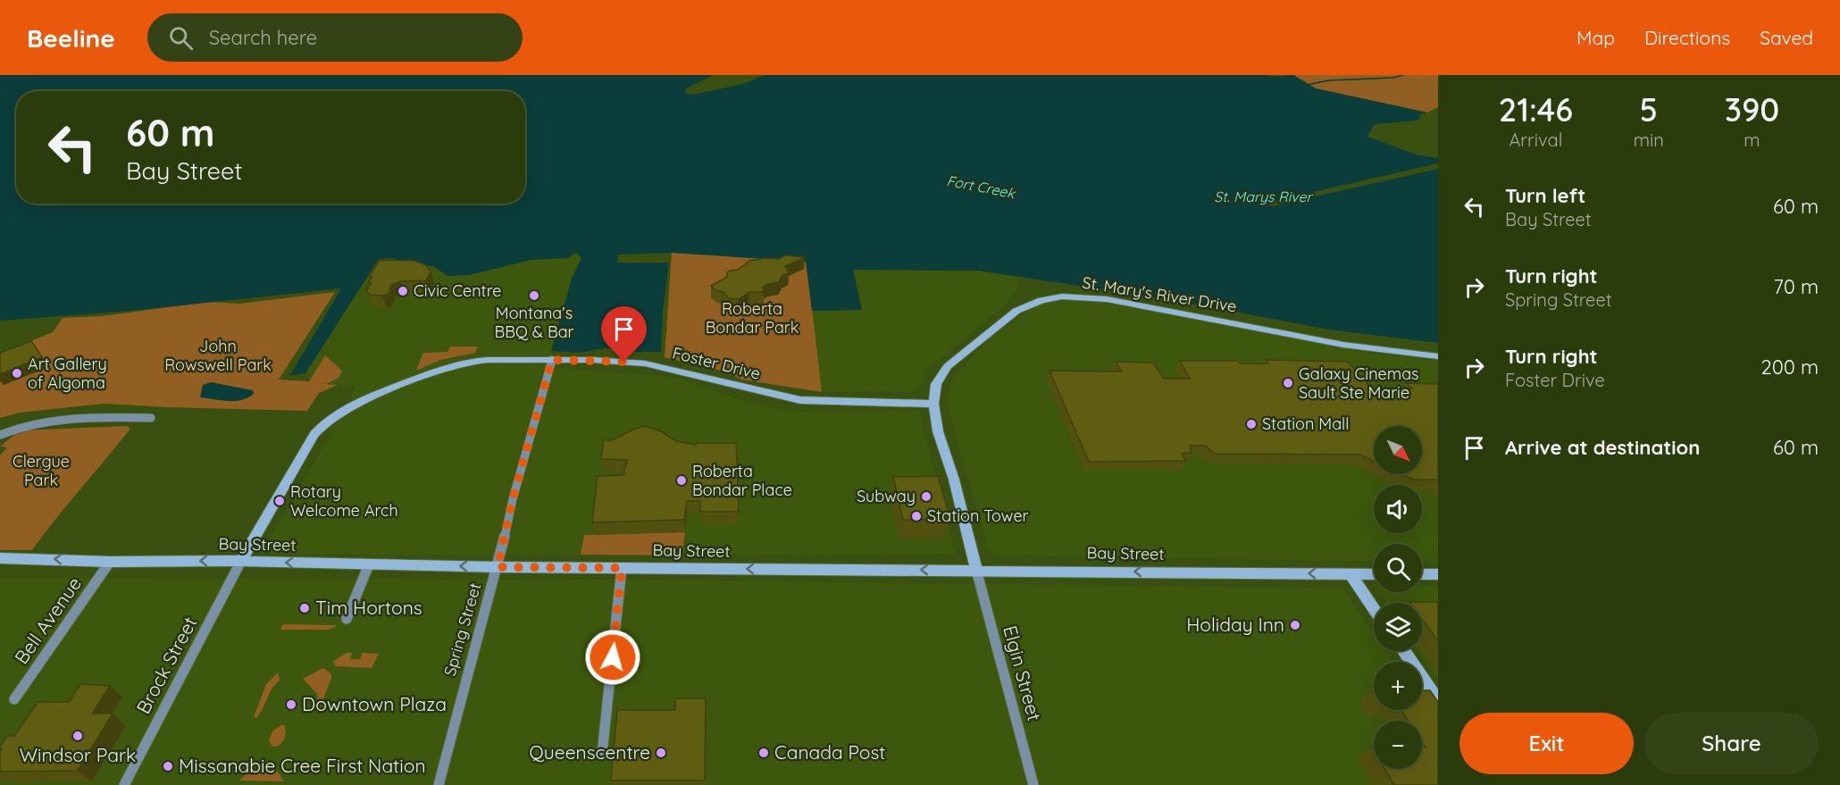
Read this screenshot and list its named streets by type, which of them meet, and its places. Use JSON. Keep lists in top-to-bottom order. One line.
{"streets":{"street":["St. Mary's River Drive","Foster Drive","Bay Street","Bell Avenue","Spring Street","Brock Street","Elgin Street"]},"crossings":[["St. Mary's River Drive","Foster Drive"],["St. Mary's River Drive","Bay Street"],["St. Mary's River Drive","Elgin Street"],["Foster Drive","Bay Street"],["Foster Drive","Spring Street"],["Foster Drive","Brock Street"],["Bay Street","Bell Avenue"],["Bay Street","Spring Street"],["Bay Street","Brock Street"],["Bay Street","Elgin Street"]],"one_way":["Bay Street"],"water":["Fort Creek","St. Marys River"],"parks":["Roberta Bondar Park","John Rowswell Park","Clergue Park"],"places":["Civic Centre","Montana’s BBQ & Bar","Art Gallery of Algoma","Galaxy Cinemas Sault Ste Marie","Station Mall","Roberta Bondar Place","Subway","Rotary Welcome Arch","Station Tower","Tim Hortons","Holiday Inn","Downtown Plaza","Windsor Park","Queenscentre","Canada Post","Missanabie Cree First Nation"],"north":"bottom right","page":{"header":"Beeline","search":"Search here","nav":["Map","Directions","Saved"],"eta":["21:46","Arrival","5","min","390","m"],"turn":["60 m","Bay Street"],"list":[{"name":"Turn left","note":"Bay Street","value":"60 m"},{"name":"Turn right","note":"Spring Street","value":"70 m"},{"name":"Turn right","note":"Foster Drive","value":"200 m"},{"name":"Arrive at destination","value":"60 m"}],"map_buttons":["+","−"],"buttons":["Exit","Share"]}}
